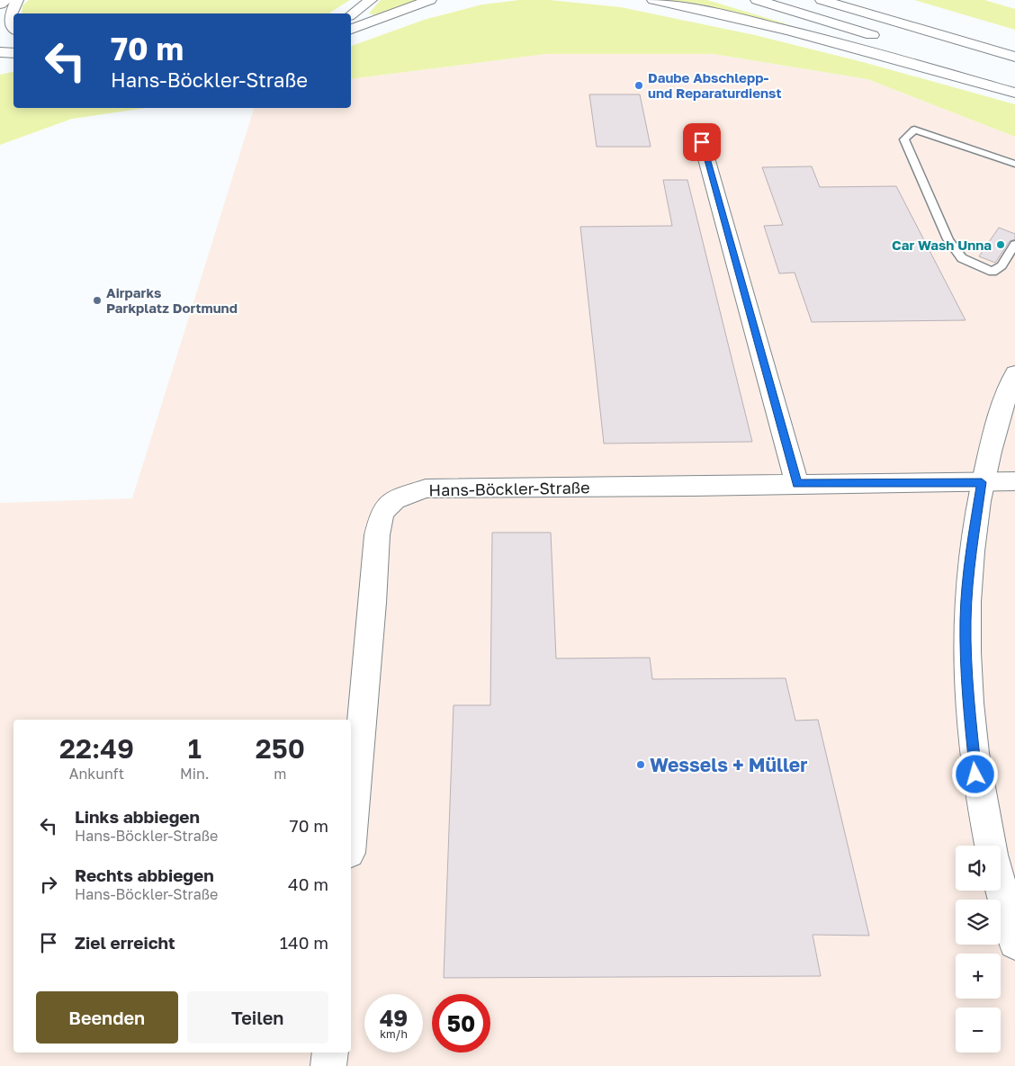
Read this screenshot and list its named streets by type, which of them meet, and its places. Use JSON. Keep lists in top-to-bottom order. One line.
{"streets":{"main road":["Hans-Böckler-Straße"]},"places":["Daube Abschlepp- und Reparaturdienst","Car Wash Unna","Airparks Parkplatz Dortmund","Wessels + Müller"],"page":{"turn":["70 m","Hans-Böckler-Straße"],"eta":["22:49","Ankunft","1","Min.","250","m"],"list":[{"name":"Links abbiegen","note":"Hans-Böckler-Straße","value":"70 m"},{"name":"Rechts abbiegen","note":"Hans-Böckler-Straße","value":"40 m"},{"name":"Ziel erreicht","value":"140 m"}],"map_buttons":["+","−"],"buttons":["Beenden","Teilen"],"speed":"49 km/h","limit":"50"}}
